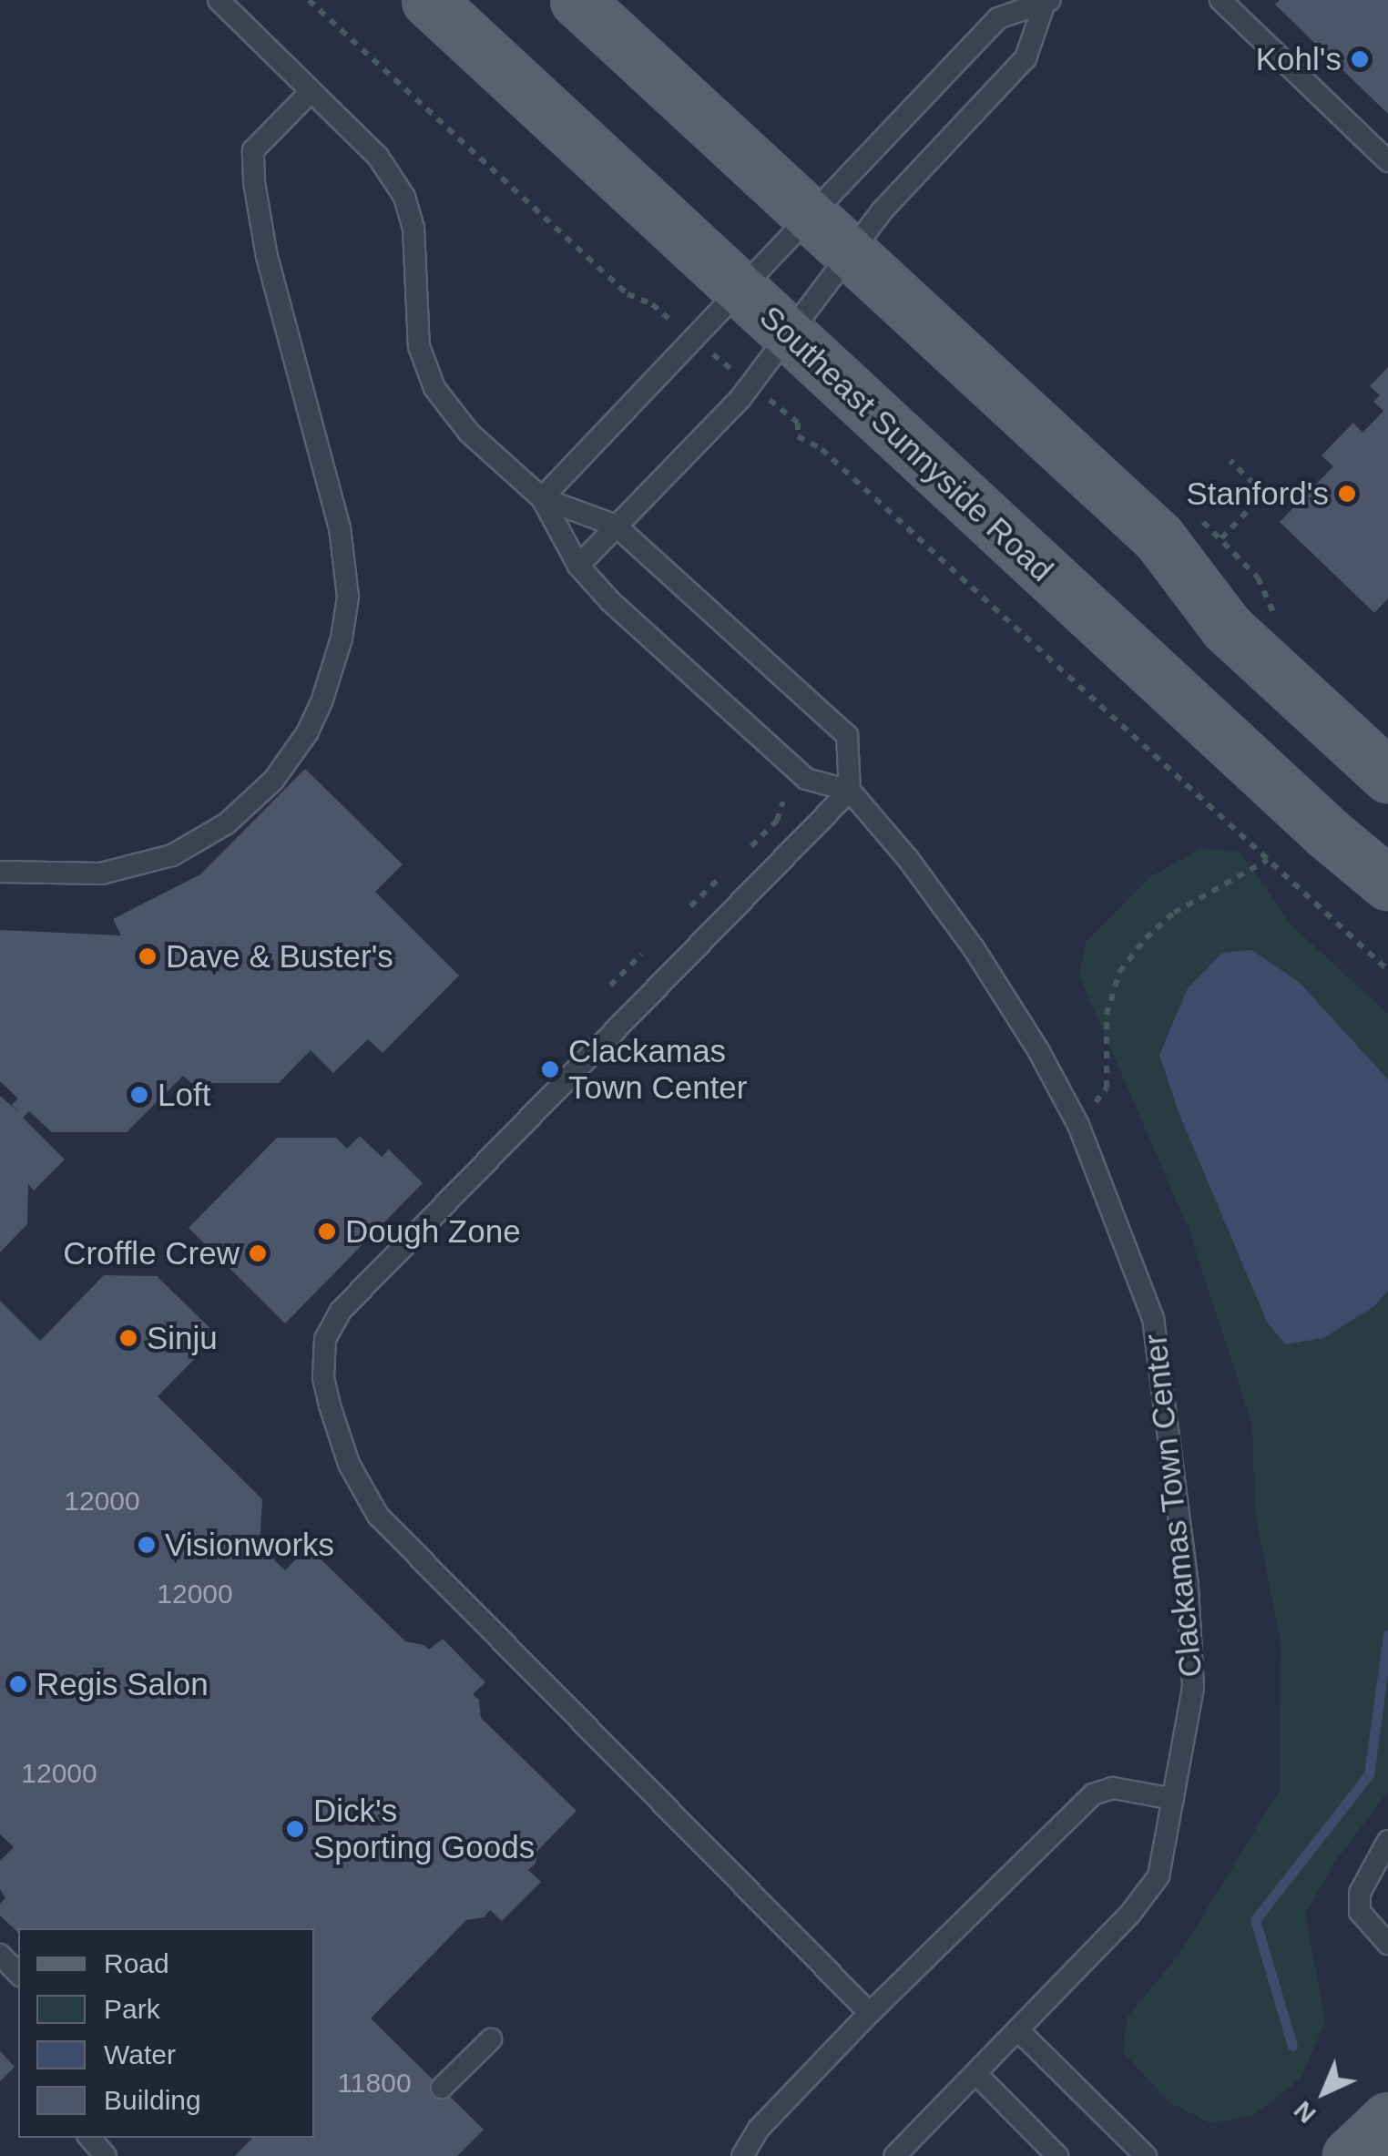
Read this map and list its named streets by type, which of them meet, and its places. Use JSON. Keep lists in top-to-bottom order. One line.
{"streets":{"main road":["Southeast Sunnyside Road"],"lane":["Clackamas Town Center"]},"places":["Kohl's","Stanford's","Dave & Buster's","Clackamas Town Center","Loft","Dough Zone","Croffle Crew","Sinju","Visionworks","Regis Salon","Dick's Sporting Goods"],"house_numbers":["12000","12000","12000","11800"],"legend":["Road","Park","Water","Building"],"north":"bottom left"}
